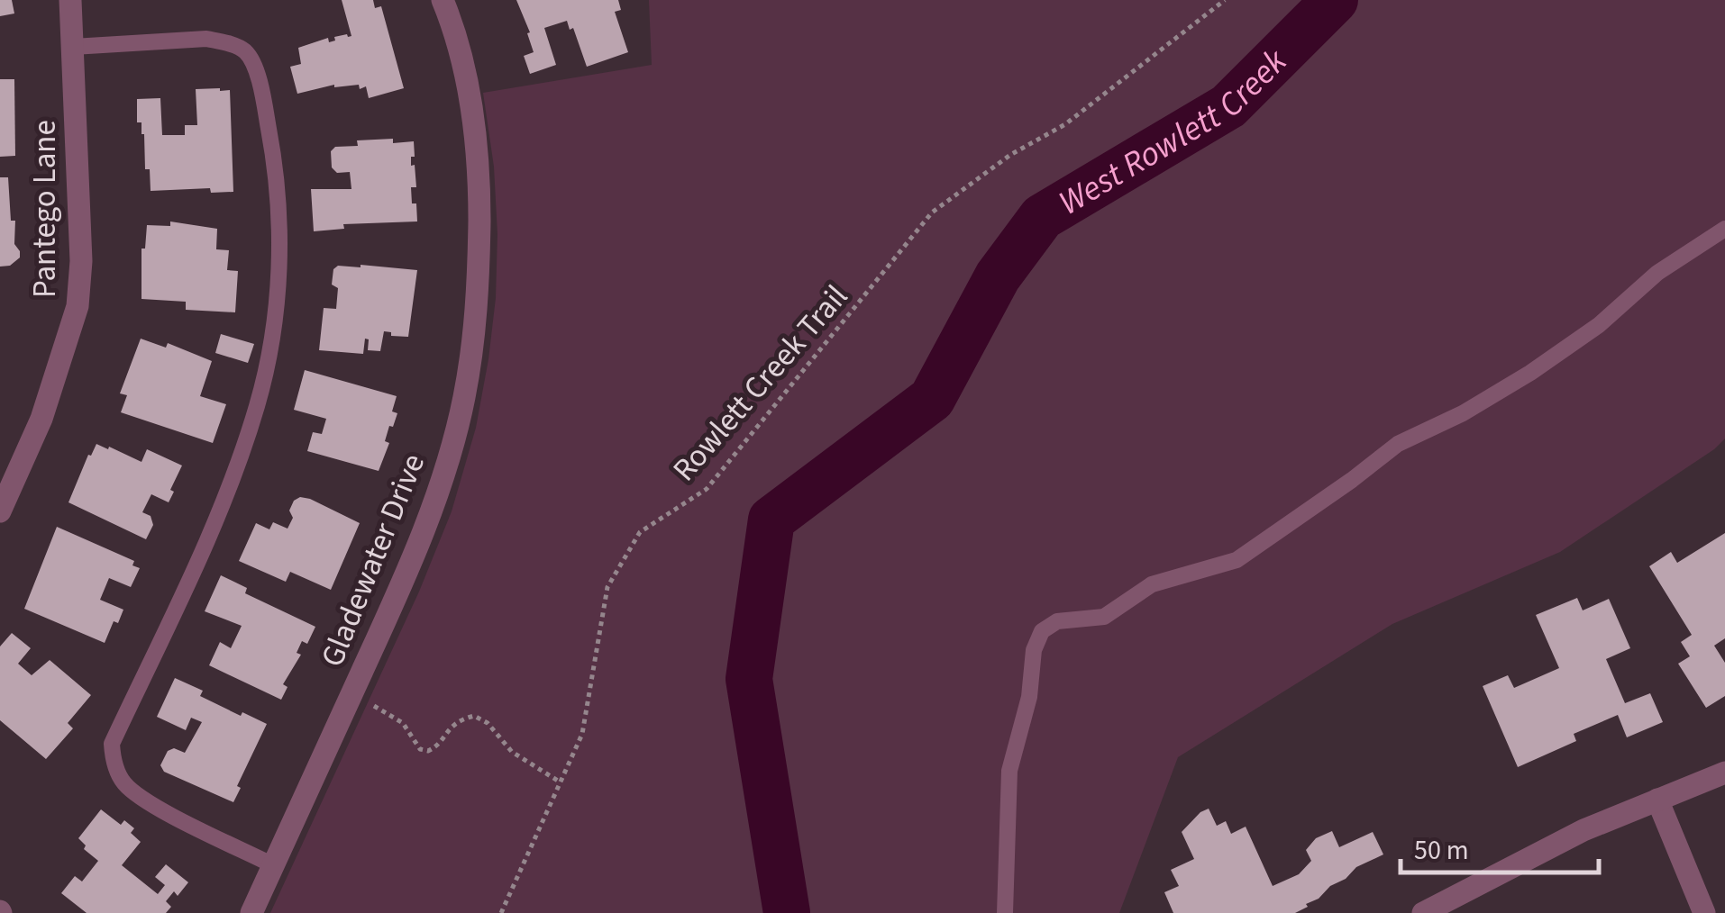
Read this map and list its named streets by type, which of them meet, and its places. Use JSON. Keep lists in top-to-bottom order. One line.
{"streets":{"street":["Pantego Lane","Gladewater Drive"],"path":["Rowlett Creek Trail"]},"water":["West Rowlett Creek"],"scale_bar":"50 m"}
